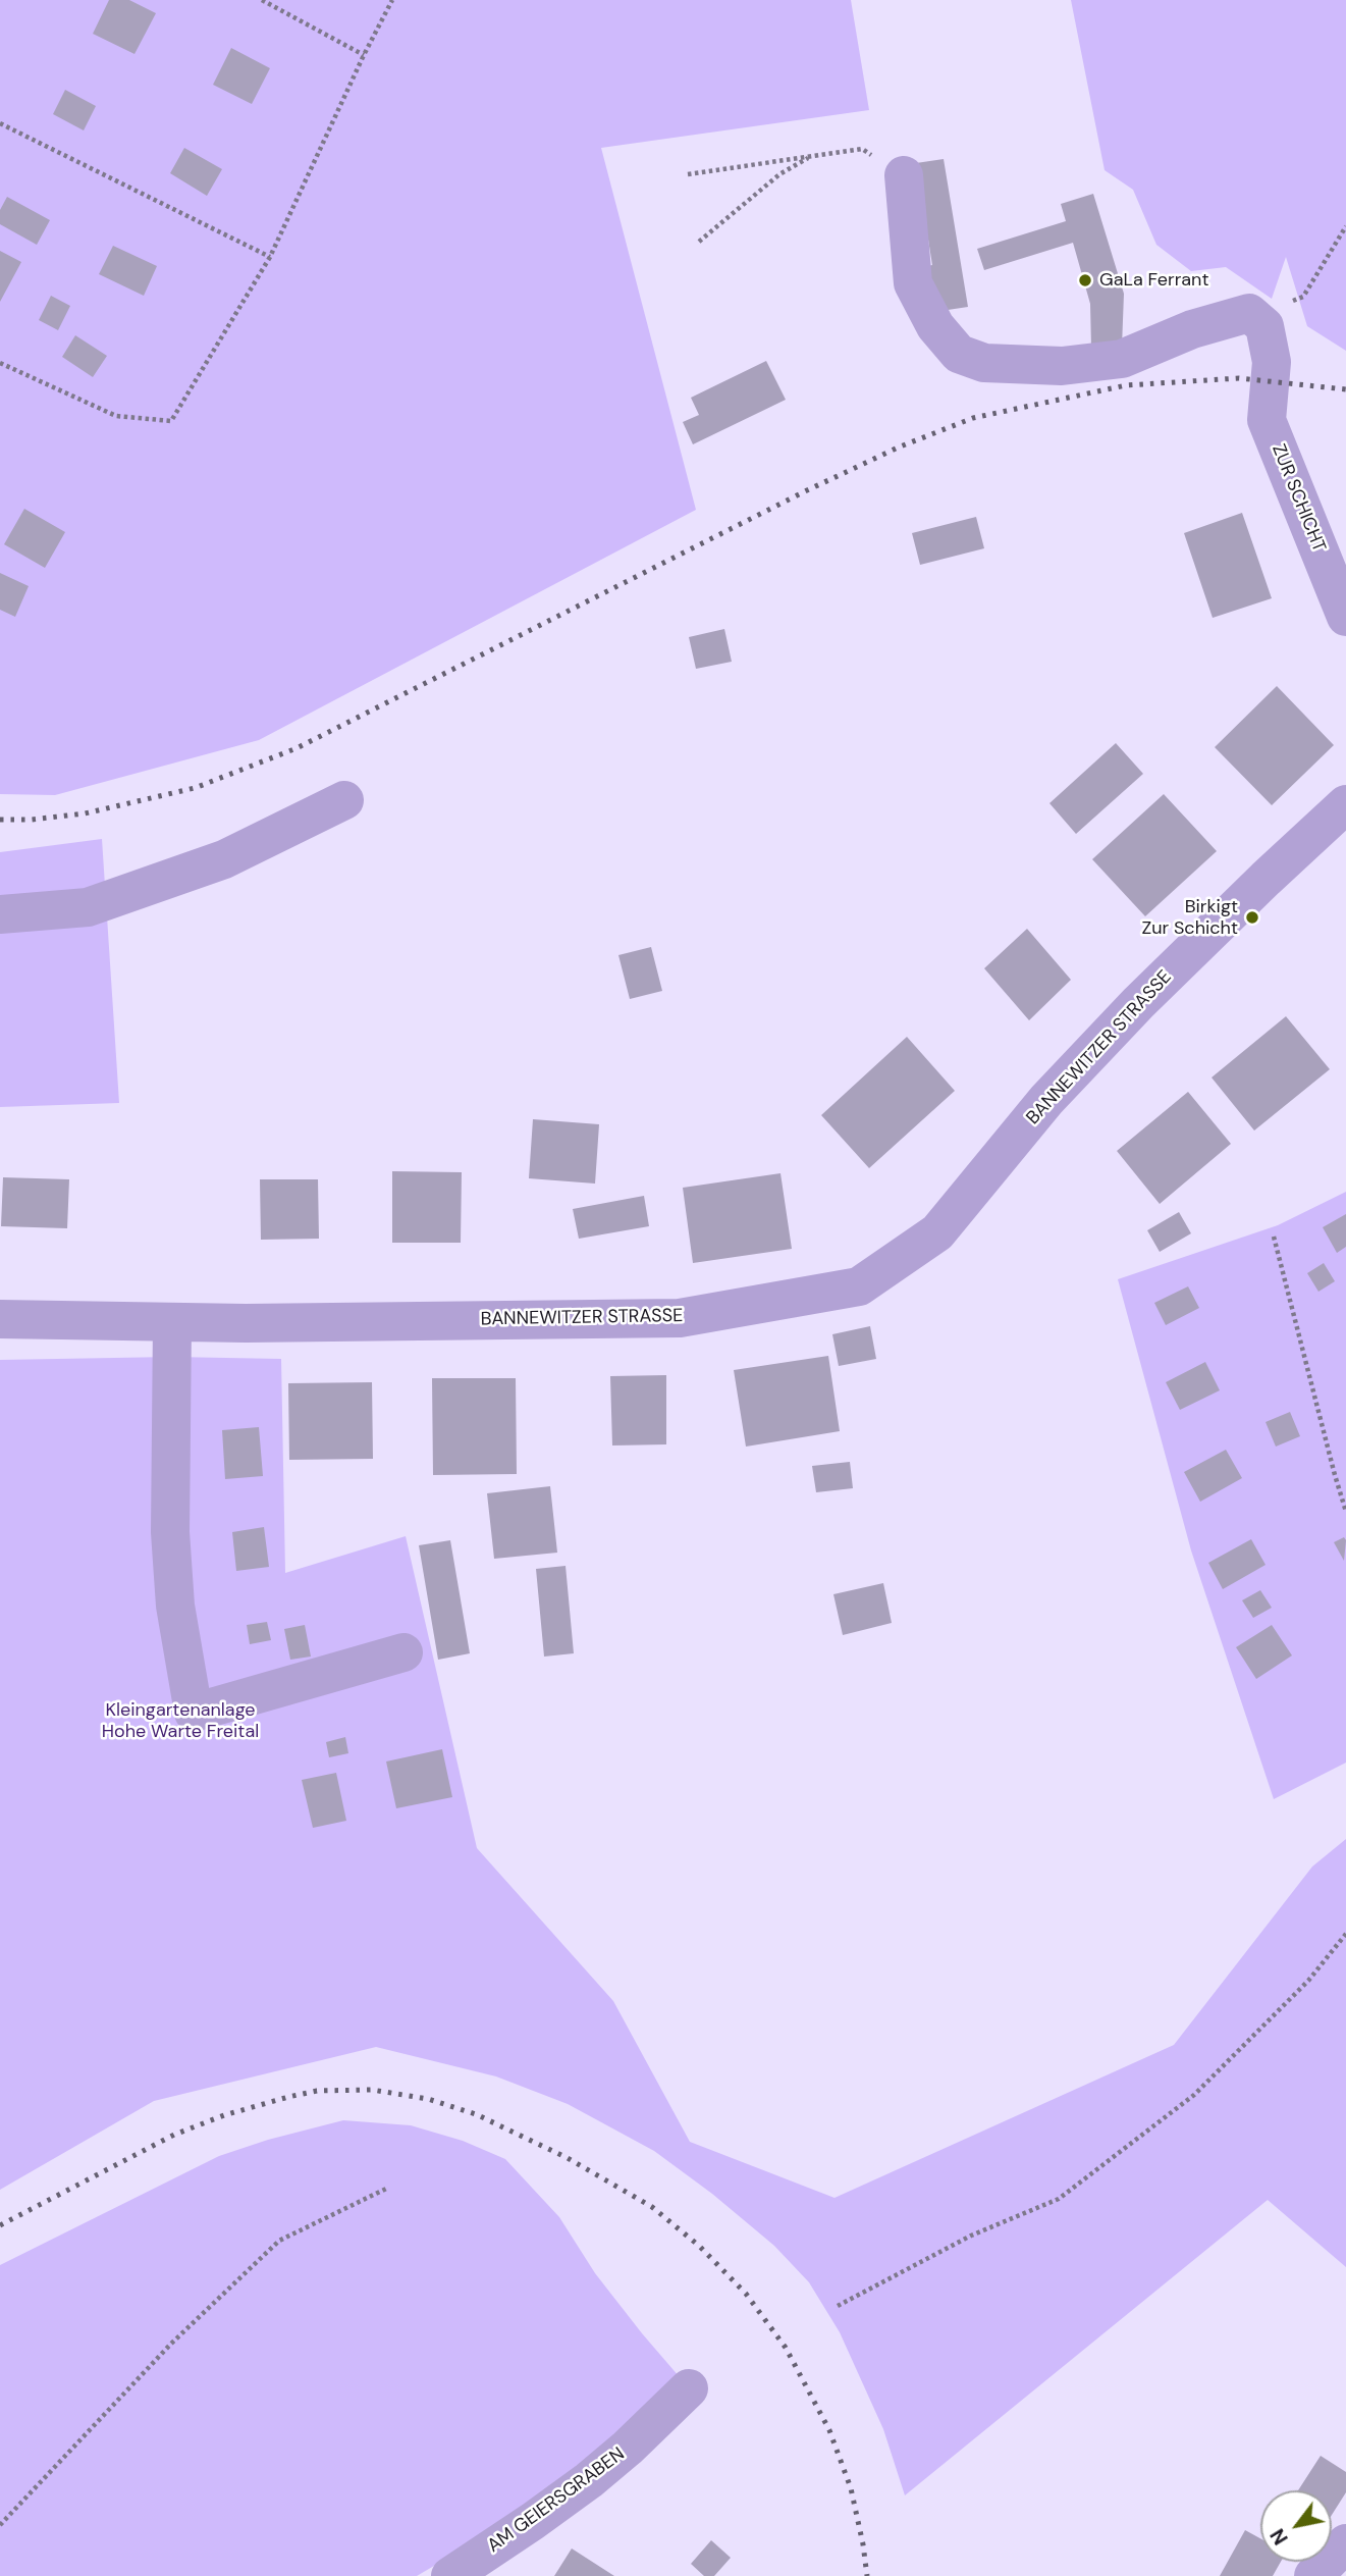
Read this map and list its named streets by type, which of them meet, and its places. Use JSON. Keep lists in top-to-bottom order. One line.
{"streets":{"street":["ZUR SCHICHT","BANNEWITZER STRASSE","AM GEIERSGRABEN"]},"parks":["Kleingartenanlage Hohe Warte Freital"],"places":["GaLa Ferrant","Birkigt Zur Schicht"],"north":"bottom left"}
